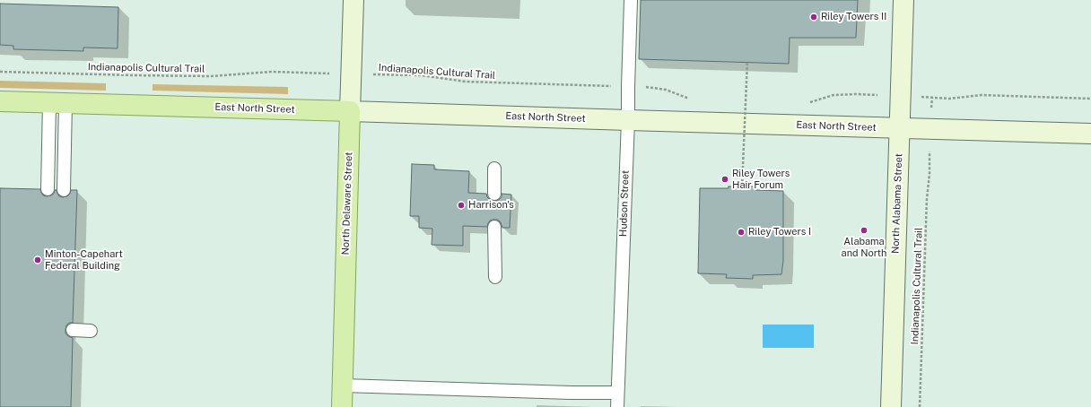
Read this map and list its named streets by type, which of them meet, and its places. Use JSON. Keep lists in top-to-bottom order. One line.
{"streets":{"main road":["East North Street","North Delaware Street","North Alabama Street"],"lane":["Hudson Street"],"path":["Indianapolis Cultural Trail"]},"crossings":[["Indianapolis Cultural Trail","North Delaware Street"],["Indianapolis Cultural Trail","Hudson Street"],["East North Street","North Delaware Street"],["East North Street","Hudson Street"],["East North Street","North Alabama Street"]],"places":["Riley Towers II","Riley Towers Hair Forum","Harrison's","Alabama and North","Riley Towers I","Minton-Capehart Federal Building"]}
